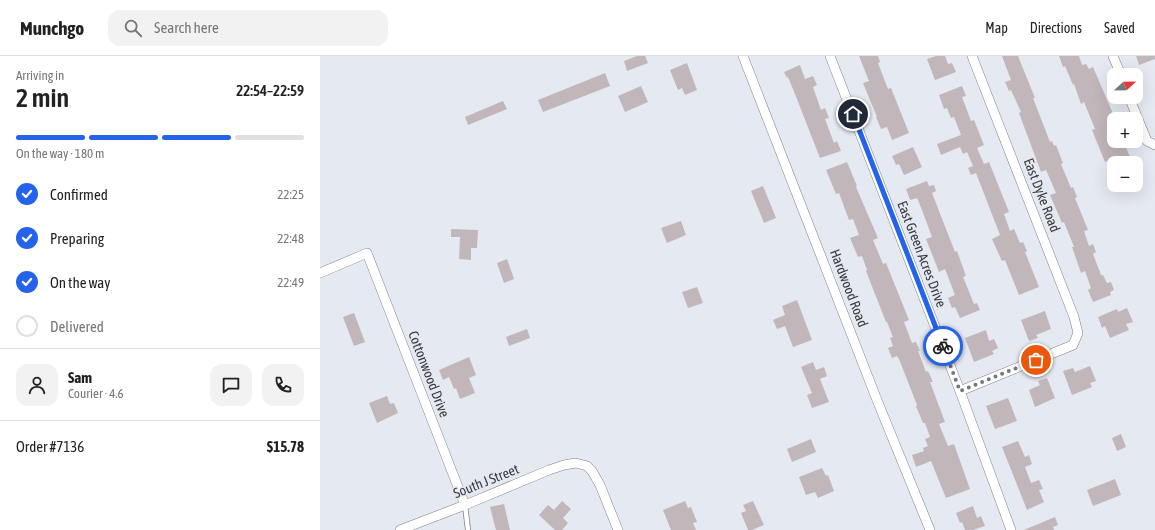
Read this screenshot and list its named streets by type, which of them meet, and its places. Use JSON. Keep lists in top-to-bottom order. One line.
{"streets":{"street":["East Dyke Road","East Green Acres Drive","Hardwood Road","Cottonwood Drive","South J Street"]},"crossings":[["East Dyke Road","East Green Acres Drive"],["Cottonwood Drive","South J Street"]],"north":"right","page":{"header":"Munchgo","search":"Search here","nav":["Map","Directions","Saved"],"heading":["2 min","Arriving in","22:54–22:59"],"panel":["Sam","Courier · 4.6","Order #7136","$15.78"],"map_buttons":["+","−"],"bar":"On the way · 180 m","list":[["Confirmed","22:25"],["Preparing","22:48"],["On the way","22:49"],"Delivered"]}}
